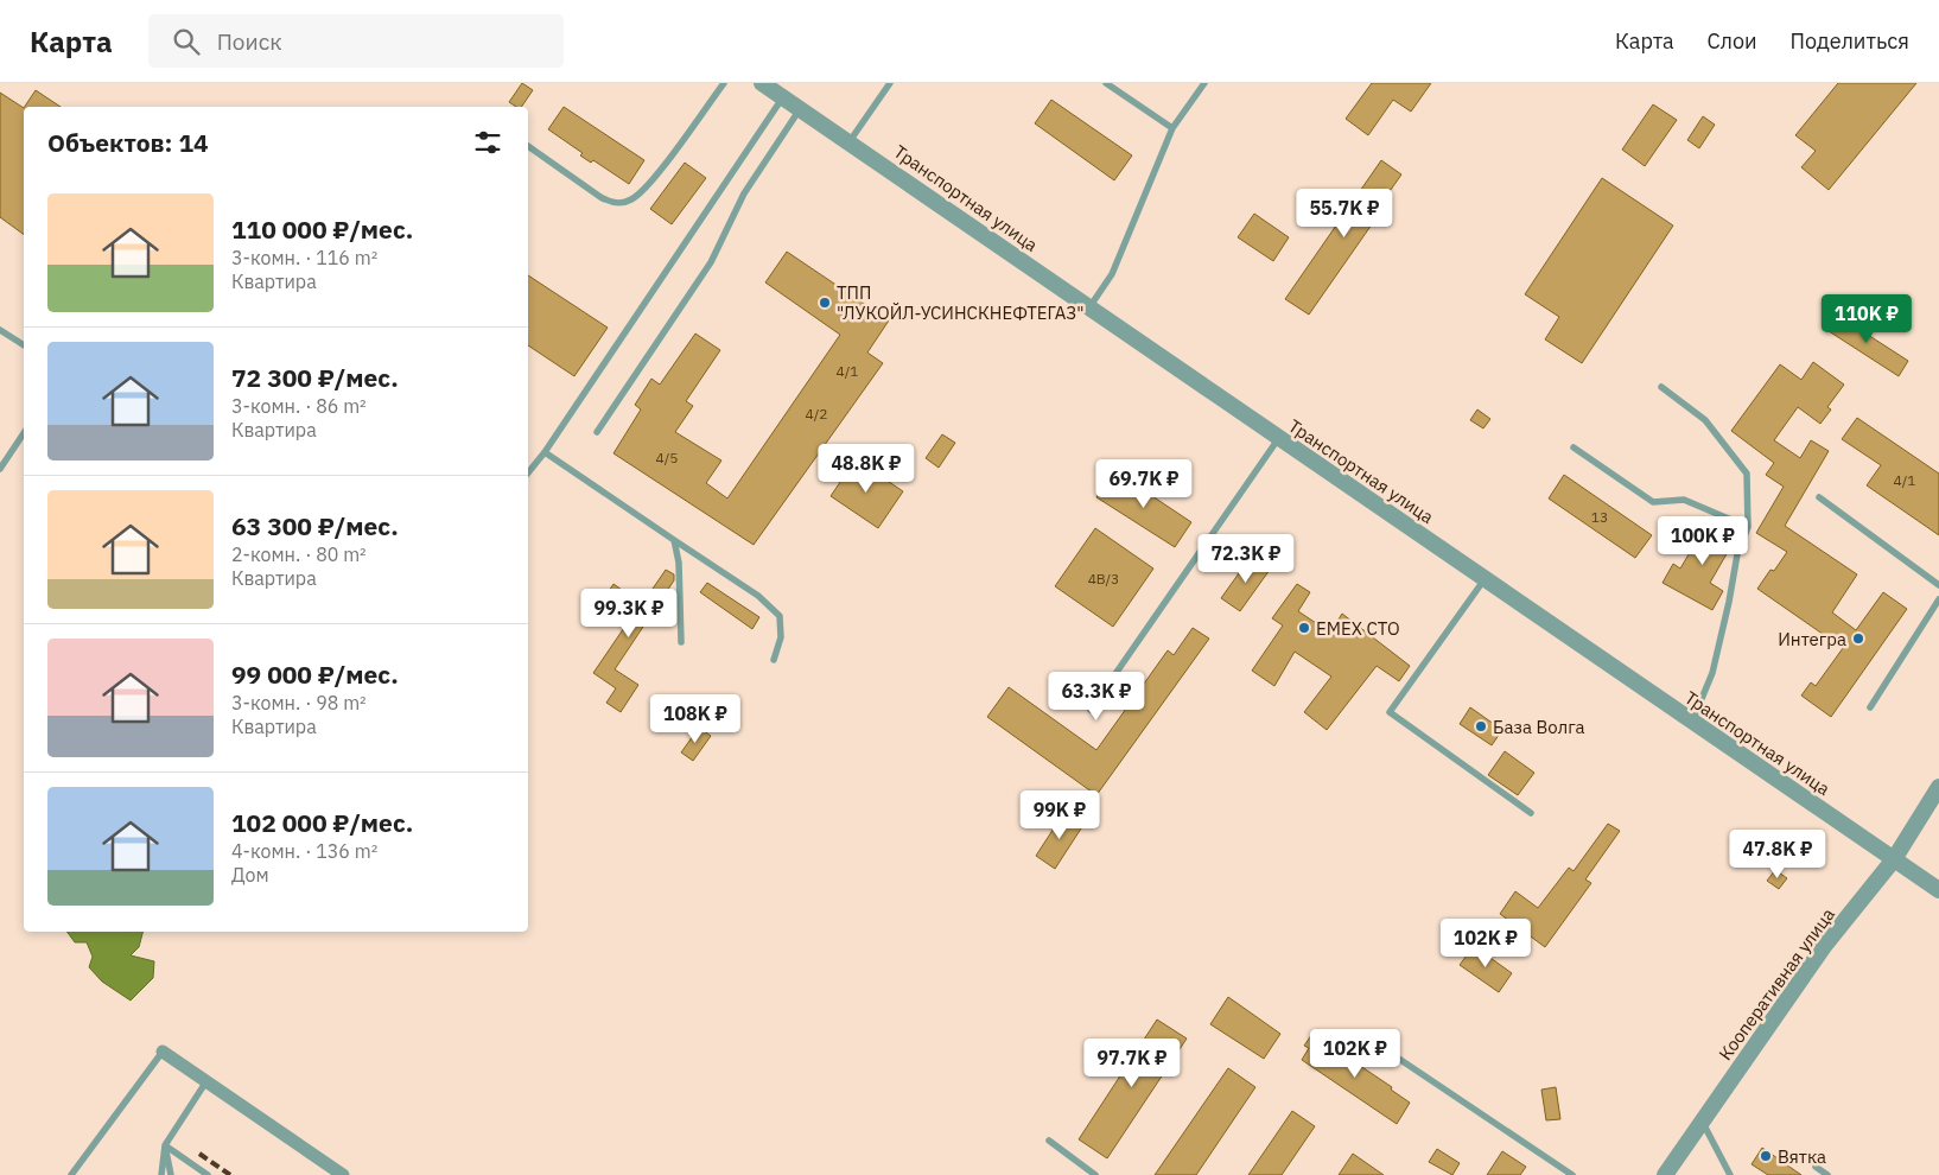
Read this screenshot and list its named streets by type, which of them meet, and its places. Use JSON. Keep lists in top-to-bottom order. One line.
{"streets":{"street":["Транспортная улица","Кооперативная улица"]},"crossings":[["Транспортная улица","Кооперативная улица"]],"places":["ТПП \"ЛУКОЙЛ-УСИНСКНЕФТЕГАЗ\"","EMEX СТО","Интегра","База Волга","Вятка"],"house_numbers":["4/1","4/2","4/5","4/1","13","4В/3"],"page":{"header":"Карта","search":"Поиск","nav":["Карта","Слои","Поделиться"],"heading":"Объектов: 14","list":[{"name":"110 000 ₽/мес.","note":"3-комн. · 116 m² · Квартира"},{"name":"72 300 ₽/мес.","note":"3-комн. · 86 m² · Квартира"},{"name":"63 300 ₽/мес.","note":"2-комн. · 80 m² · Квартира"},{"name":"99 000 ₽/мес.","note":"3-комн. · 98 m² · Квартира"},{"name":"102 000 ₽/мес.","note":"4-комн. · 136 m² · Дом"}],"price":["55.7K ₽","110K ₽","48.8K ₽","69.7K ₽","100K ₽","72.3K ₽","99.3K ₽","63.3K ₽","108K ₽","99K ₽","47.8K ₽","102K ₽","102K ₽","97.7K ₽"]}}
